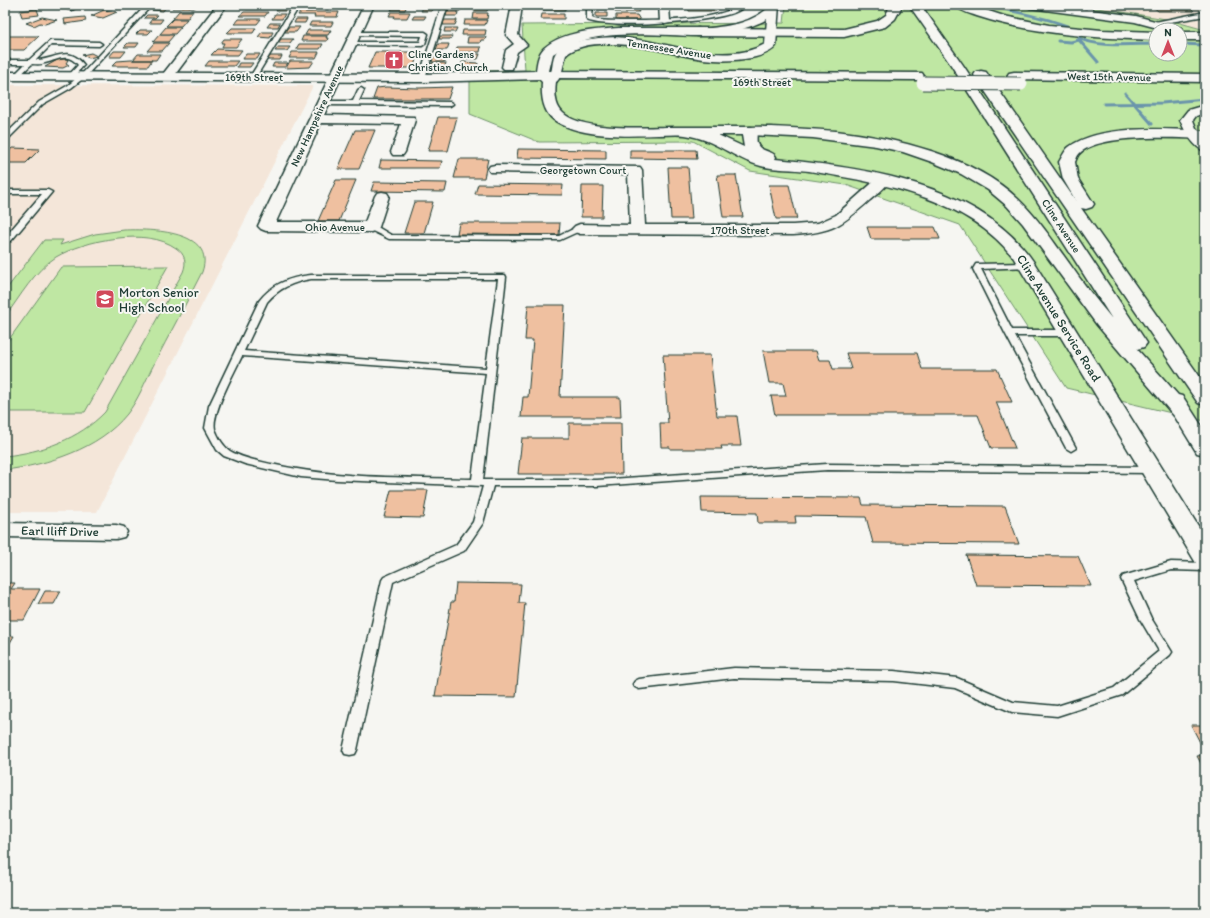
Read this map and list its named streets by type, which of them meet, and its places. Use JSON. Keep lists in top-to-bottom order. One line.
{"streets":{"main road":["Tennessee Avenue","169th Street","West 15th Avenue","Cline Avenue","Cline Avenue Service Road"],"street":["New Hampshire Avenue","Georgetown Court","Ohio Avenue","170th Street","Earl Iliff Drive"]},"crossings":[["Tennessee Avenue","169th Street"],["169th Street","West 15th Avenue"],["169th Street","New Hampshire Avenue"],["New Hampshire Avenue","Ohio Avenue"],["Georgetown Court","170th Street"],["170th Street","Cline Avenue Service Road"]],"places":{"church":["Cline Gardens Christian Church"],"school or university":["Morton Senior High School"]},"north":"top"}
